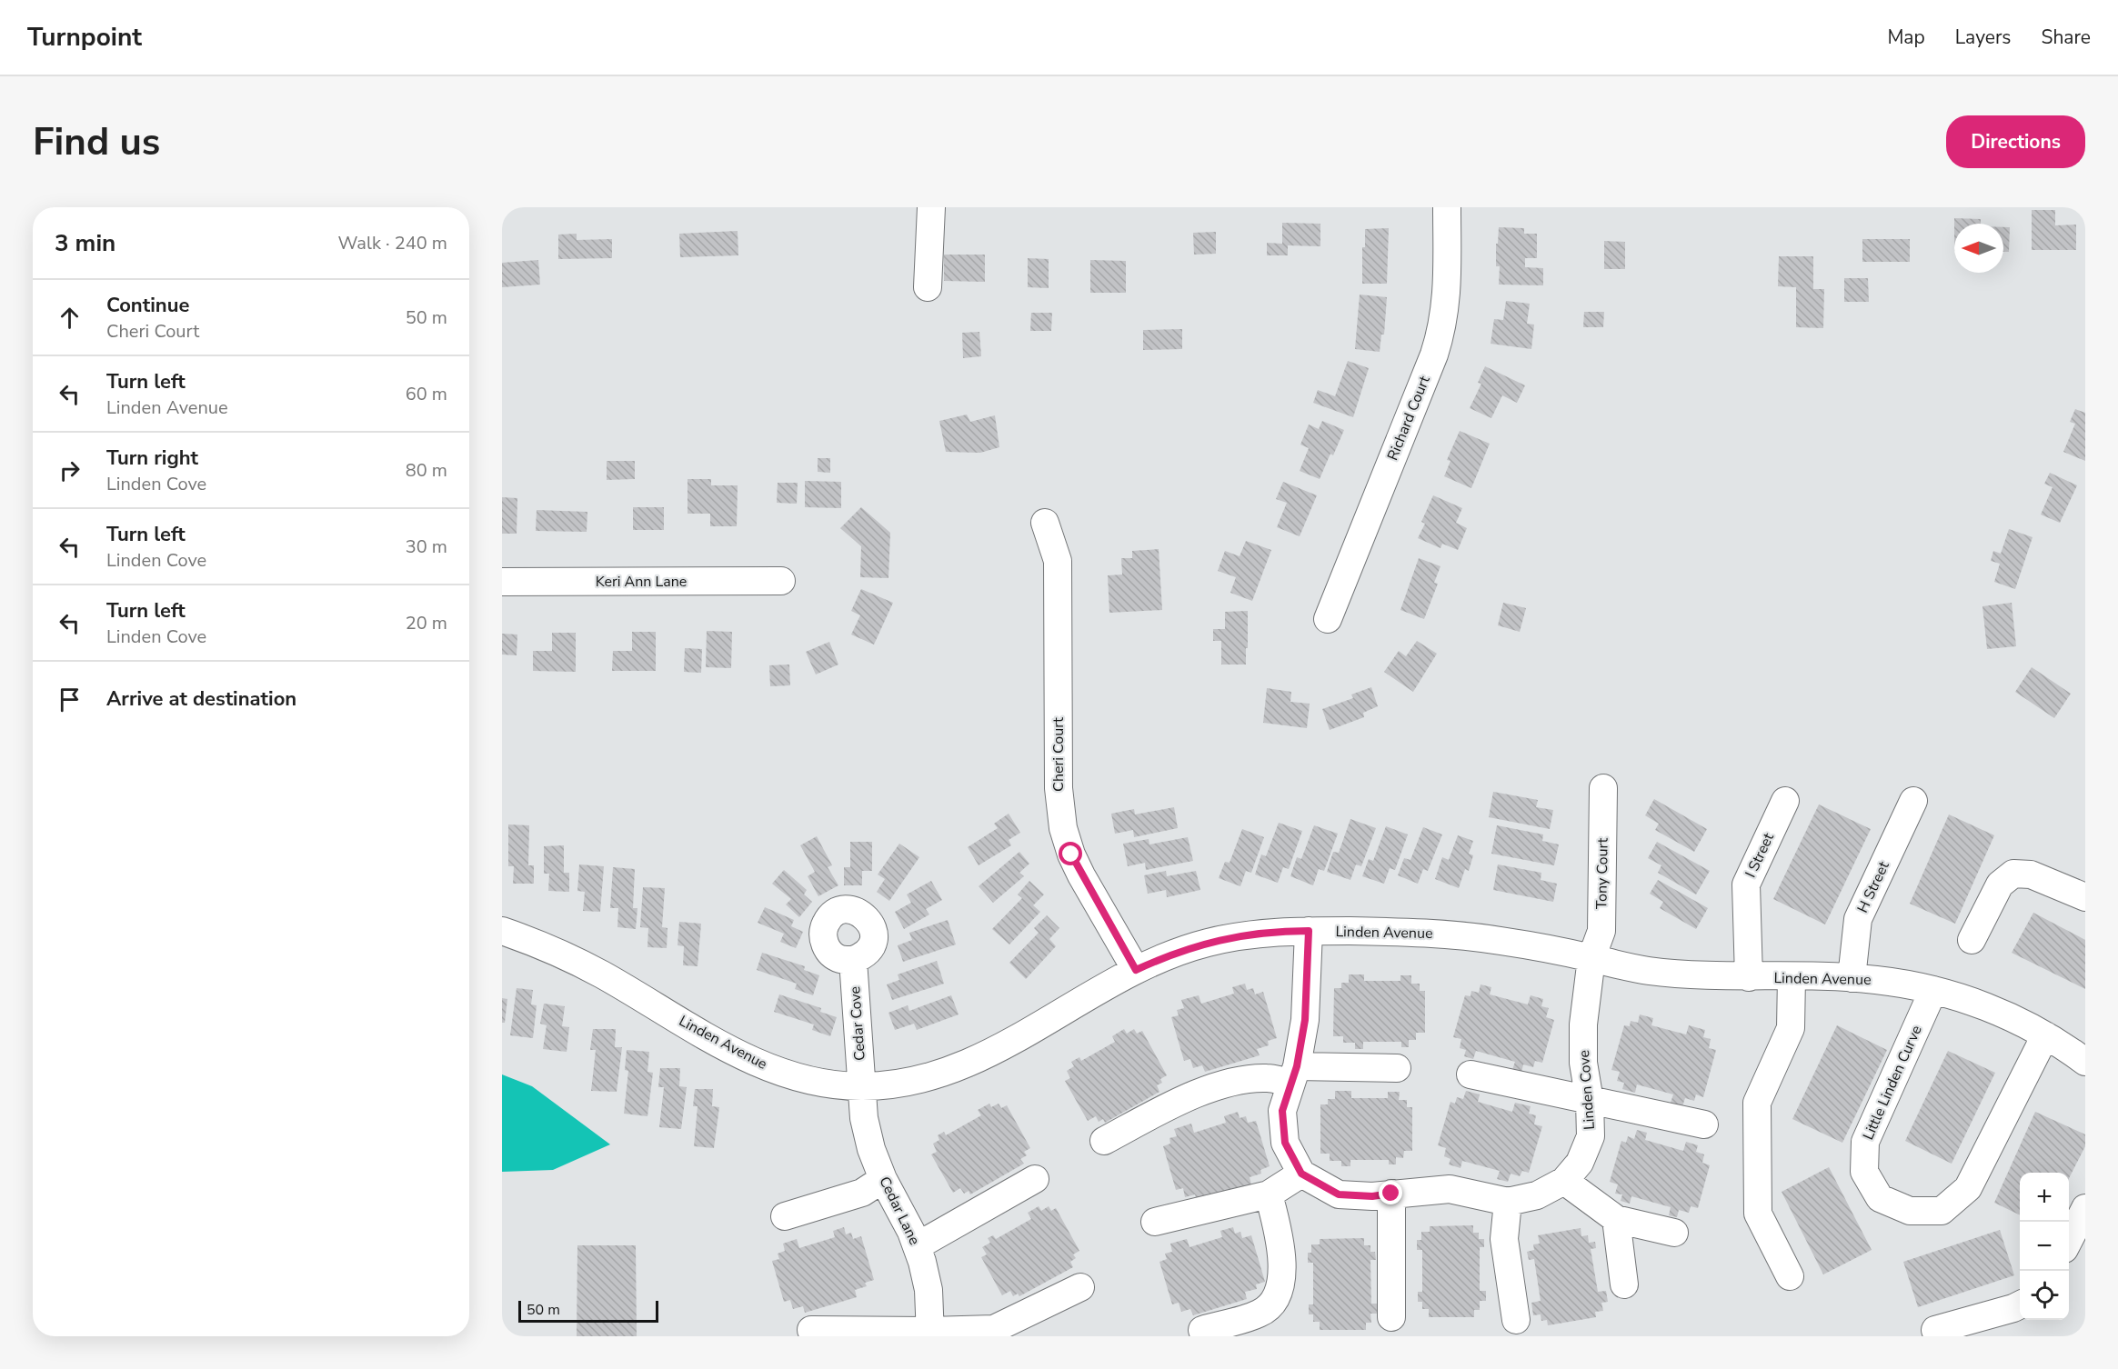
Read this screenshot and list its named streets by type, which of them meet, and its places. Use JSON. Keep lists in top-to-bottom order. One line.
{"streets":{"street":["Richard Court","Keri Ann Lane","Cheri Court","I Street","Tony Court","H Street","Linden Avenue","Cedar Cove","Little Linden Curve","Linden Cove","Cedar Lane"]},"crossings":[["Cheri Court","Linden Avenue"],["I Street","Linden Avenue"],["Tony Court","Linden Avenue"],["Tony Court","Linden Cove"],["H Street","Linden Avenue"],["Linden Avenue","Cedar Cove"],["Linden Avenue","Little Linden Curve"],["Linden Avenue","Linden Cove"],["Linden Avenue","Cedar Lane"],["Cedar Cove","Cedar Lane"]],"scale_bar":"50 m","north":"left","page":{"header":"Turnpoint","nav":["Map","Layers","Share"],"buttons":"Directions","title":"Find us","heading":["3 min","Walk · 240 m"],"list":[["Continue","Cheri Court","50 m"],["Turn left","Linden Avenue","60 m"],["Turn right","Linden Cove","80 m"],["Turn left","Linden Cove","30 m"],["Turn left","Linden Cove","20 m"],"Arrive at destination"],"map_buttons":["+","−"],"scale":"50 m"}}
